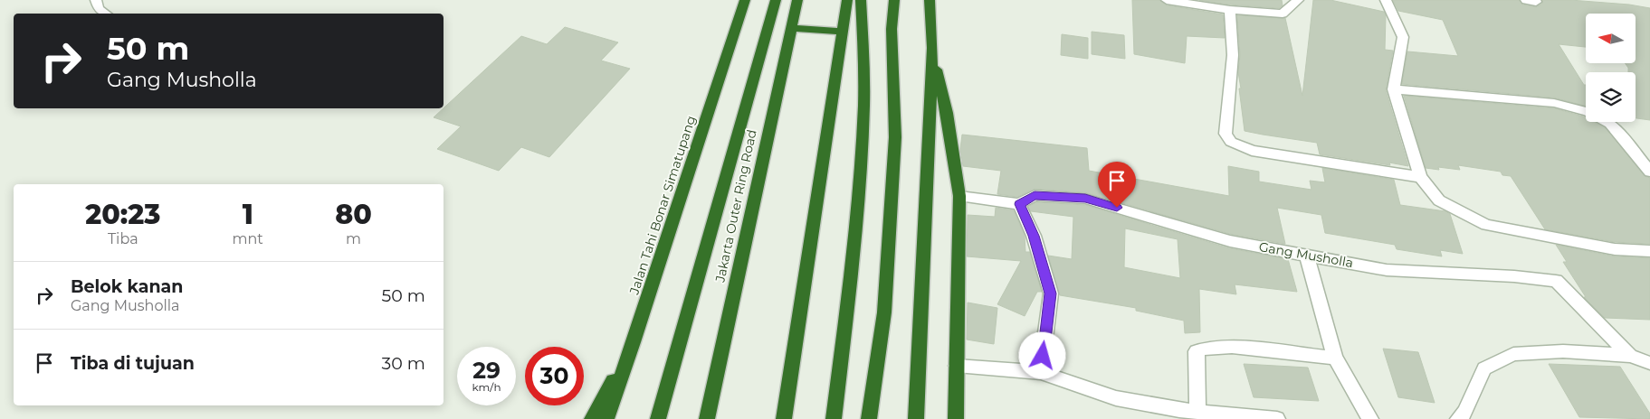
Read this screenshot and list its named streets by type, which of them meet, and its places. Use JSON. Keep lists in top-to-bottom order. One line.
{"streets":{"highway":["Jalan Tahi Bonar Simatupang","Jakarta Outer Ring Road"],"street":["Gang Musholla"]},"north":"left","page":{"turn":["50 m","Gang Musholla"],"eta":["20:23","Tiba","1","mnt","80","m"],"list":[{"name":"Belok kanan","note":"Gang Musholla","value":"50 m"},{"name":"Tiba di tujuan","value":"30 m"}],"speed":"29 km/h","limit":"30"}}
